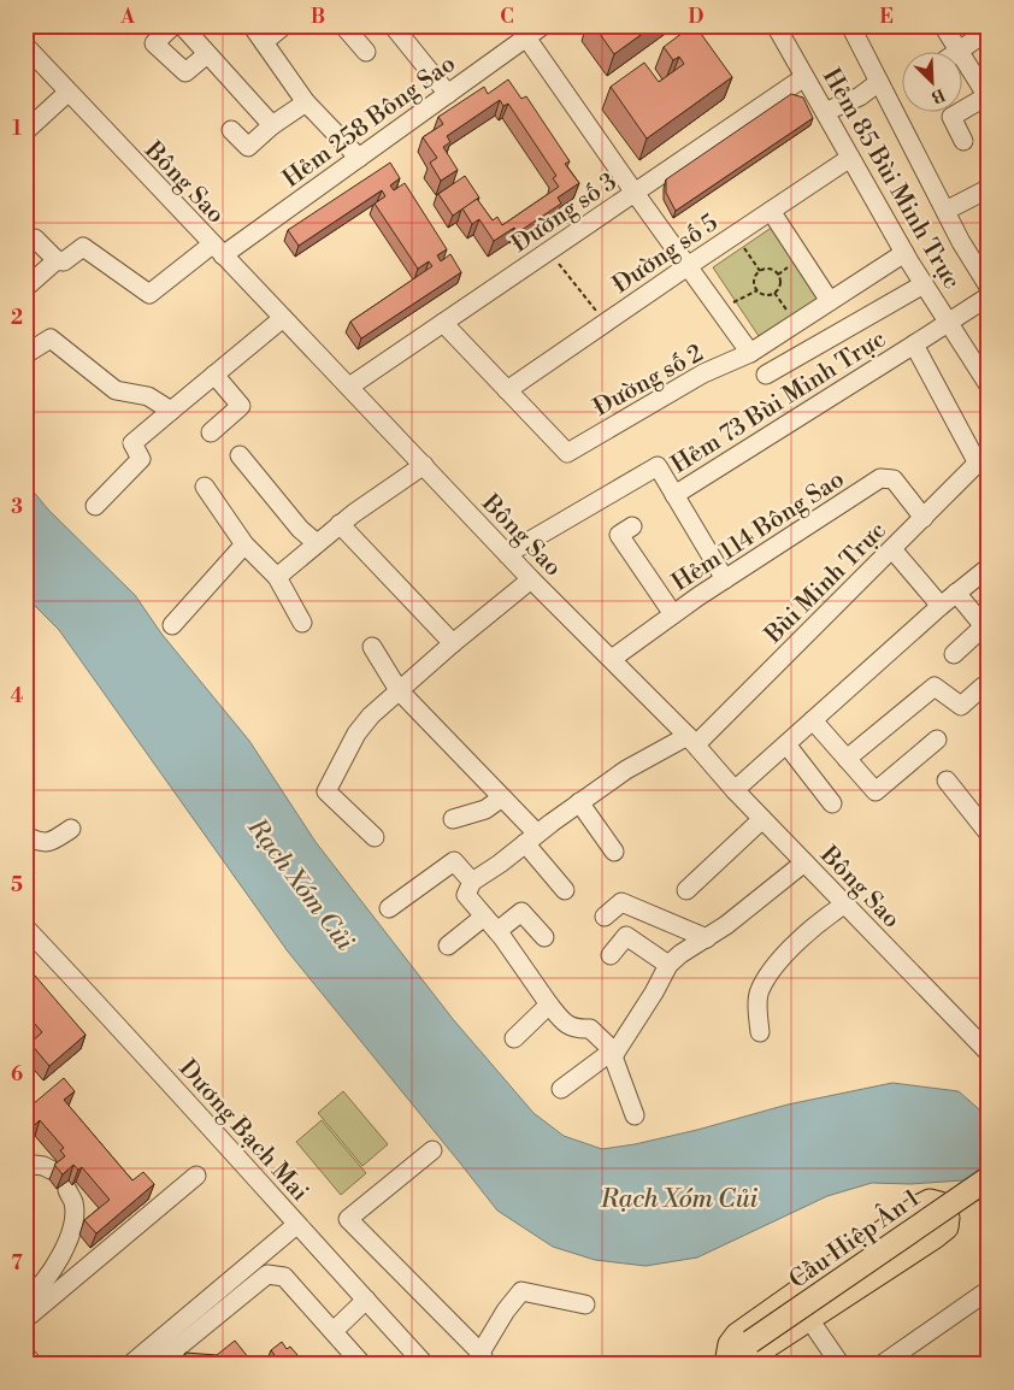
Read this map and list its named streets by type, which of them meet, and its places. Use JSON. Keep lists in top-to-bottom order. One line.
{"streets":{"main road":["Cầu Hiệp Ân 1"],"street":["Hẻm 258 Bông Sao","Hẻm 85 Bùi Minh Trực","Bông Sao","Đường số 3","Đường số 5","Đường số 2","Hẻm 73 Bùi Minh Trực","Hẻm 114 Bông Sao","Bùi Minh Trực","Dương Bạch Mai"]},"crossings":[["Hẻm 258 Bông Sao","Bông Sao"],["Hẻm 85 Bùi Minh Trực","Đường số 3"],["Hẻm 85 Bùi Minh Trực","Đường số 5"],["Hẻm 85 Bùi Minh Trực","Đường số 2"],["Bông Sao","Đường số 3"],["Bông Sao","Hẻm 114 Bông Sao"],["Bông Sao","Bùi Minh Trực"],["Đường số 3","Đường số 2"],["Đường số 5","Đường số 2"],["Hẻm 73 Bùi Minh Trực","Bùi Minh Trực"],["Hẻm 114 Bông Sao","Bùi Minh Trực"]],"water":["Rạch Xóm Củi"],"north":"bottom right","grid":{"columns":["A","B","C","D","E"],"rows":["1","2","3","4","5","6","7"]}}
